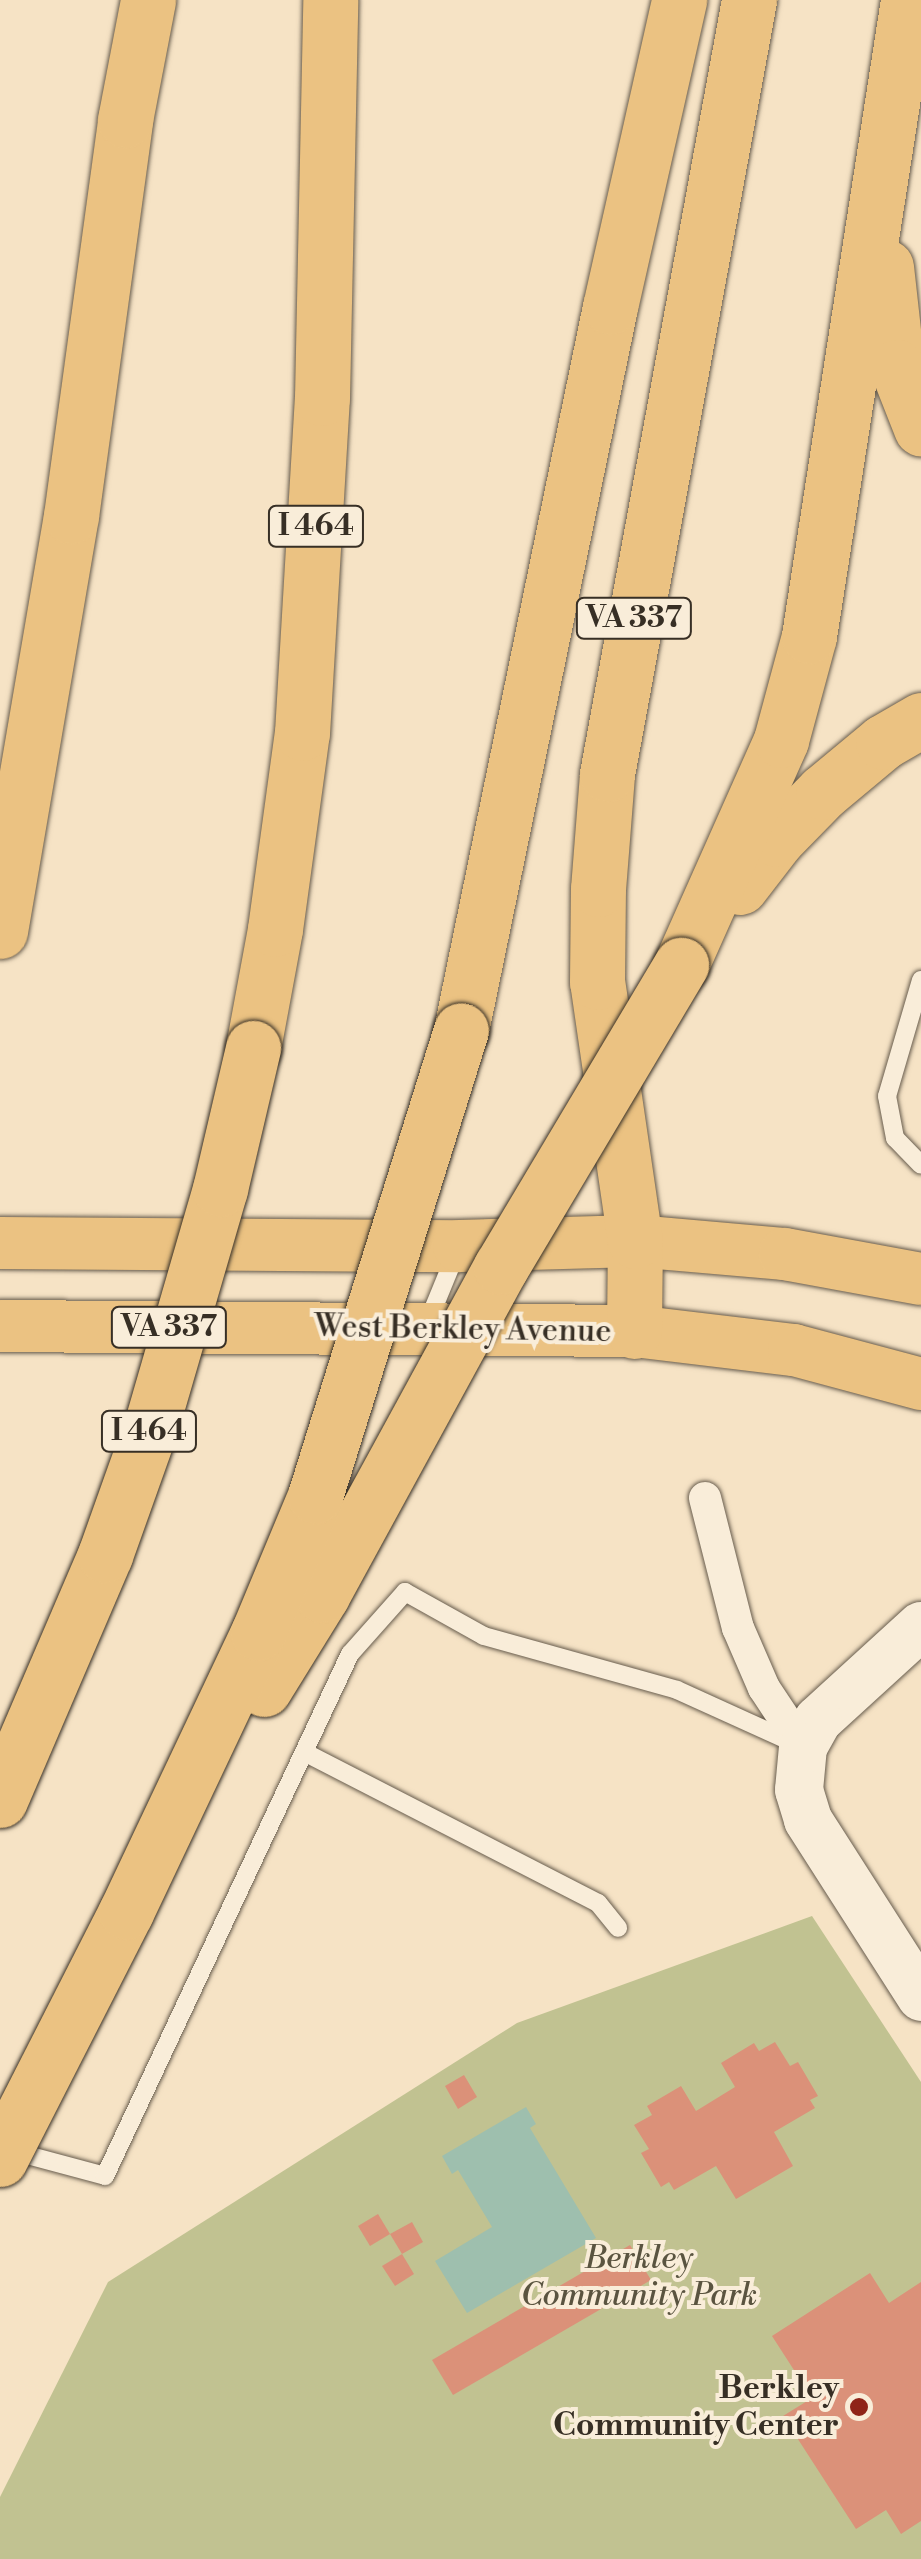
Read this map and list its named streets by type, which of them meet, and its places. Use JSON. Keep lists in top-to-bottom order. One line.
{"streets":{"highway":["I 464","VA 337"],"main road":["West Berkley Avenue"]},"parks":["Berkley Community Park"],"places":["Berkley Community Center"]}
